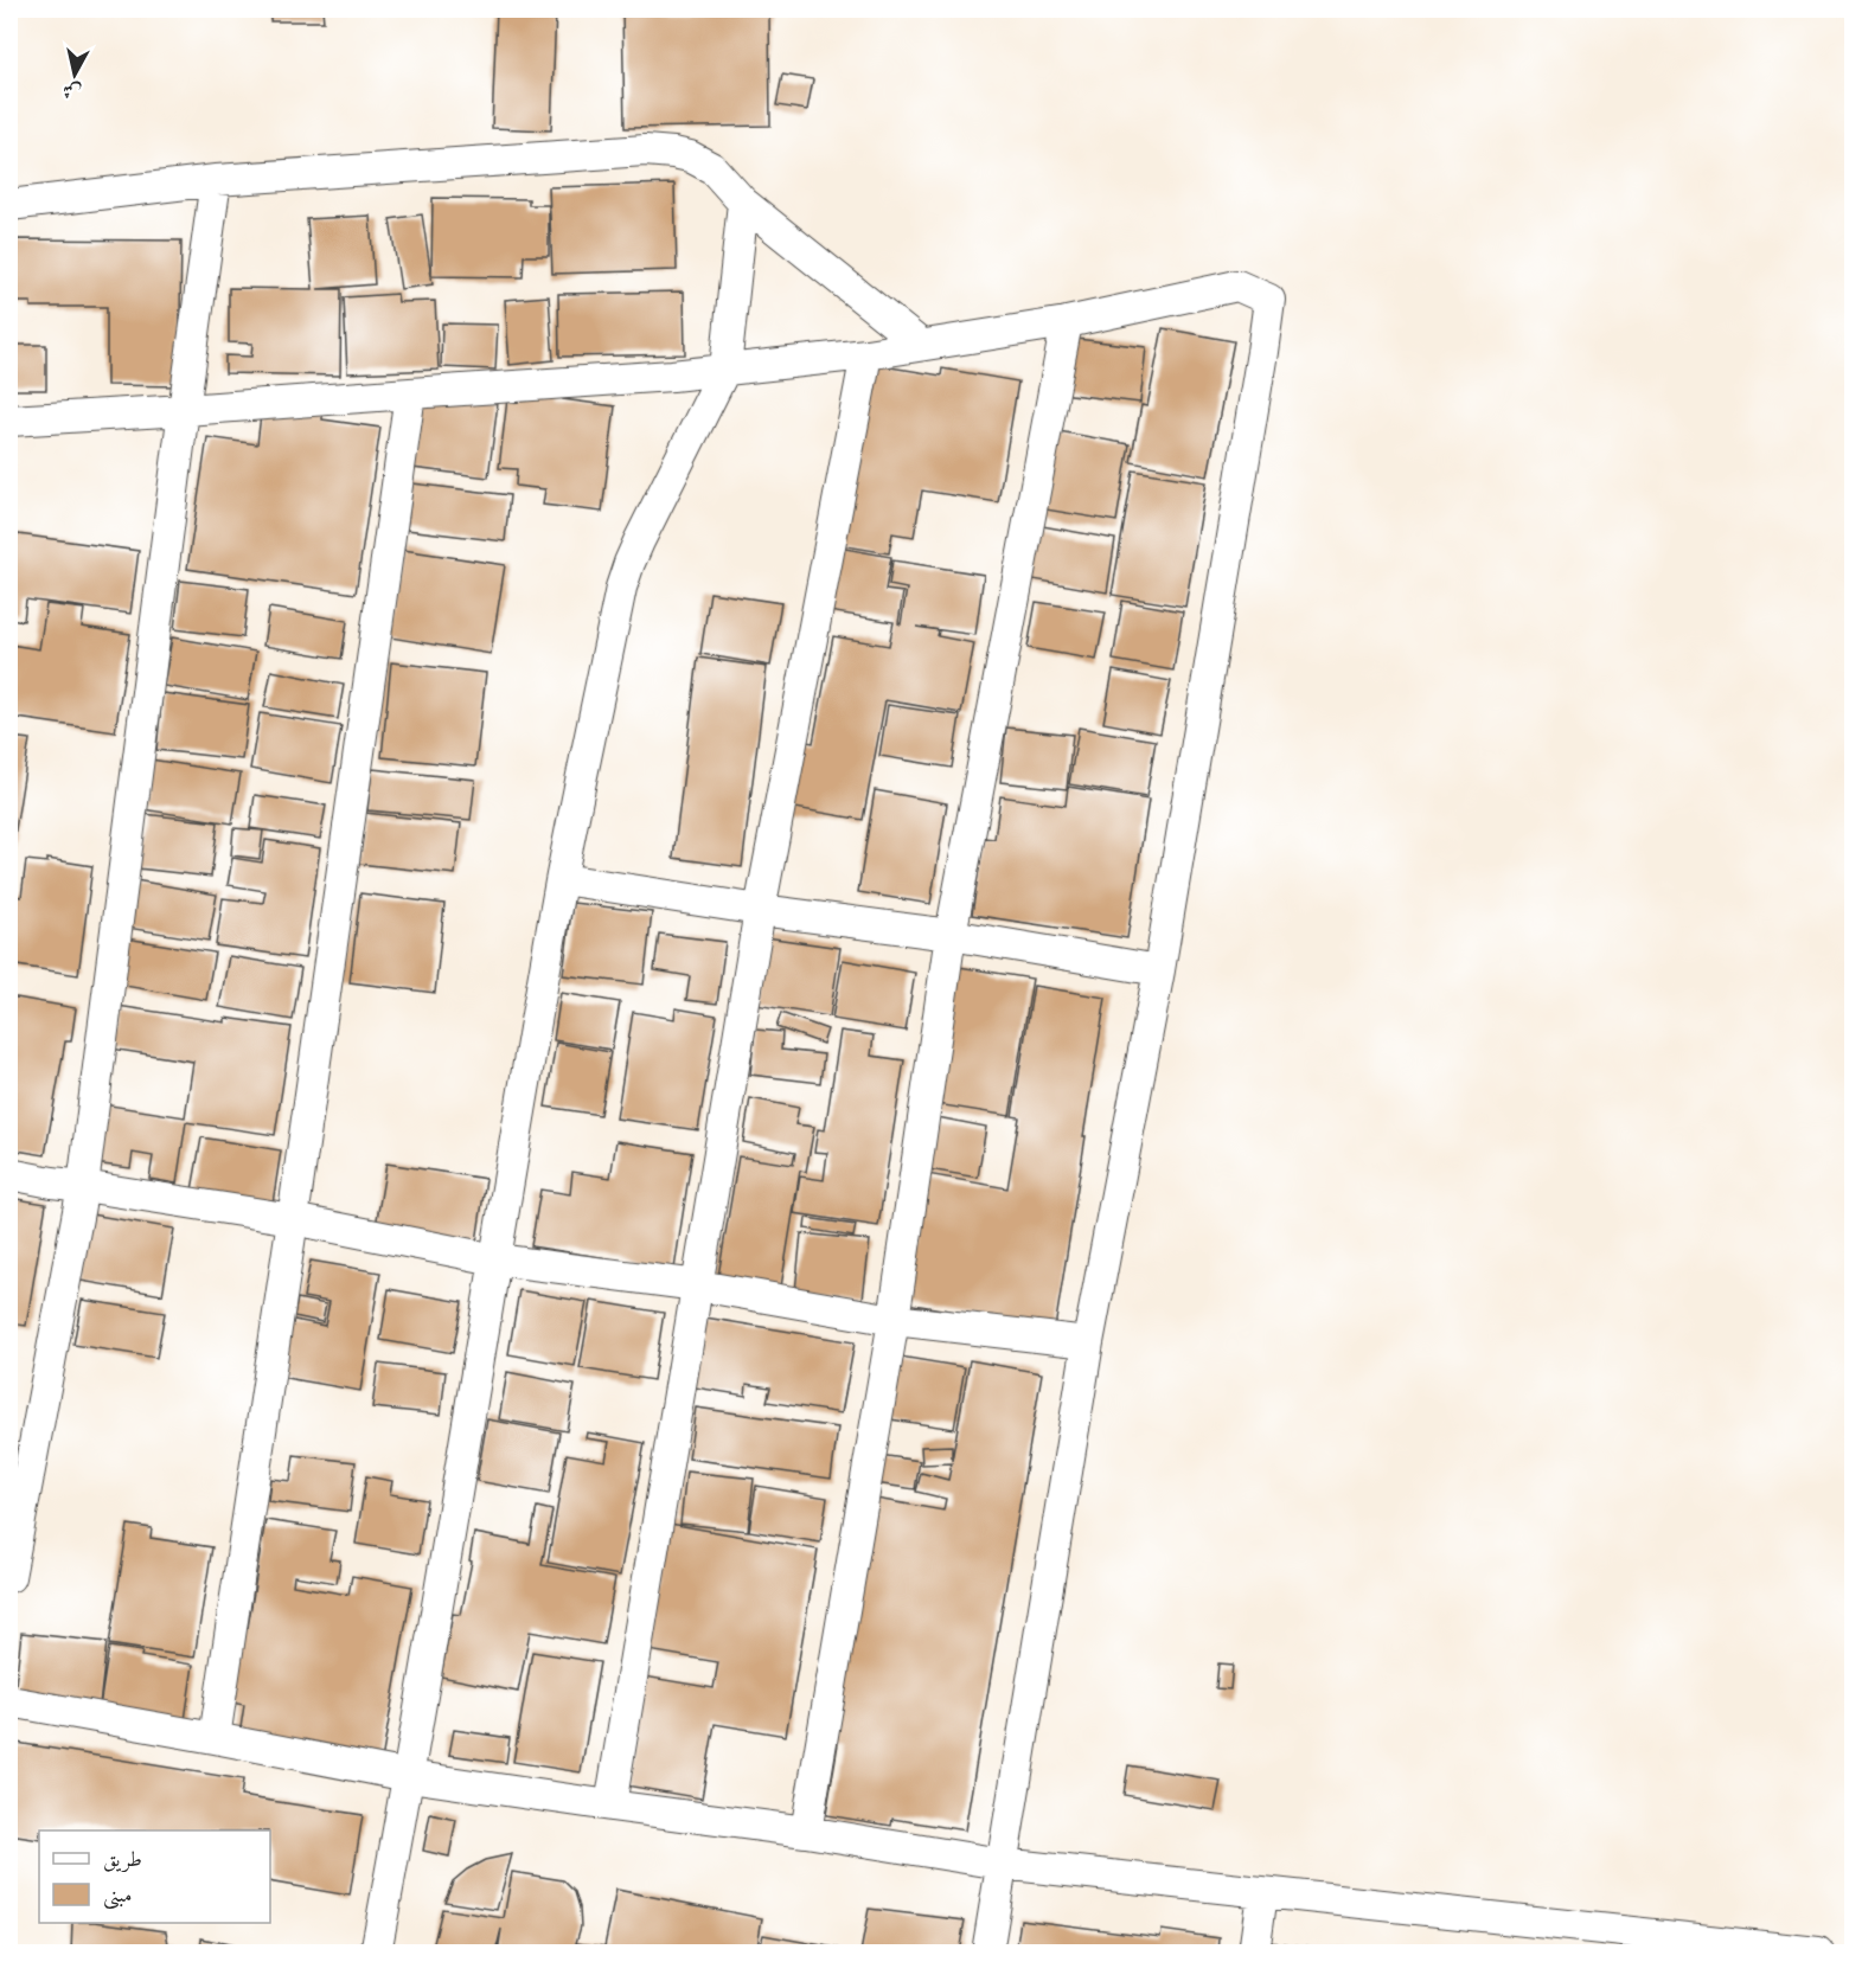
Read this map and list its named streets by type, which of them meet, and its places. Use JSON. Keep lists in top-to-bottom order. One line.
{"legend":["طريق","مبنى"],"north":"bottom"}
